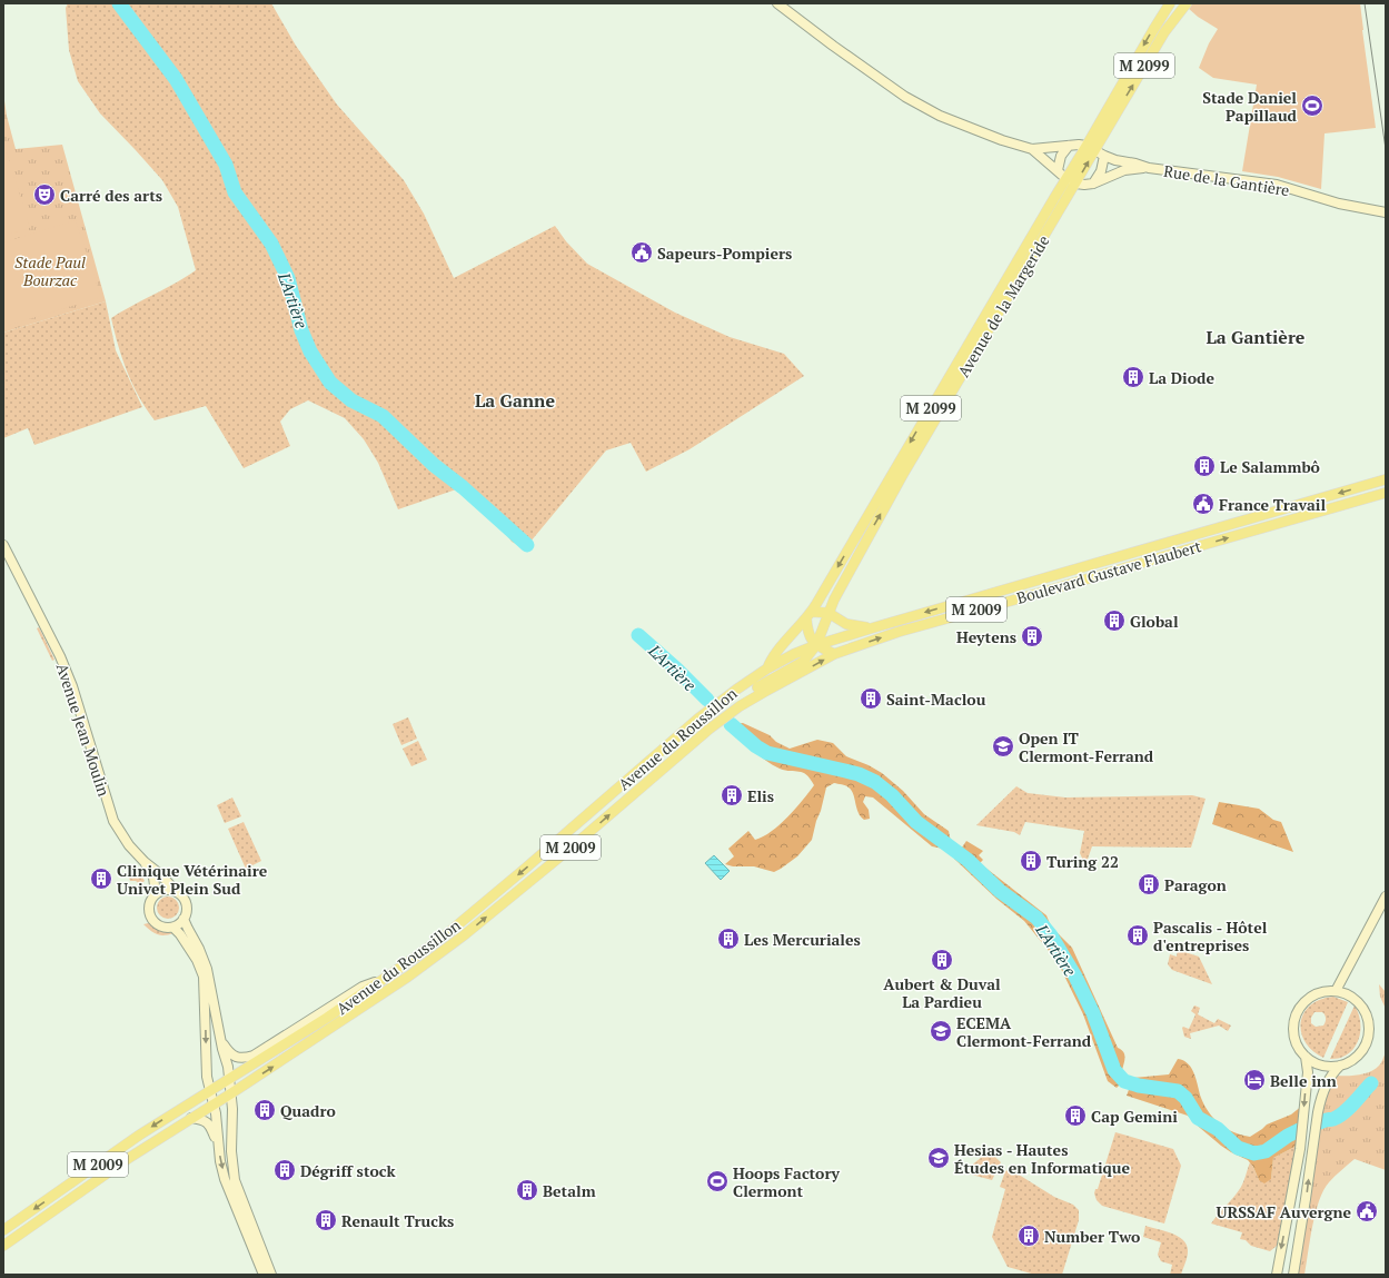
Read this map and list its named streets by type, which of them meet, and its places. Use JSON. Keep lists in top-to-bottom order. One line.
{"streets":{"main road":["M 2099","Rue de la Gantière","Avenue de la Margeride","Boulevard Gustave Flaubert","M 2009","Avenue Jean Moulin","Avenue du Roussillon"]},"crossings":[["Rue de la Gantière","Avenue de la Margeride"],["Avenue de la Margeride","Boulevard Gustave Flaubert"],["Avenue de la Margeride","Avenue du Roussillon"],["Boulevard Gustave Flaubert","Avenue du Roussillon"]],"districts":["La Gantière","La Ganne"],"water":["L'Artière"],"parks":["Stade Paul Bourzac"],"places":{"sports":["Stade Daniel Papillaud","Hoops Factory Clermont"],"theatre":["Carré des arts"],"public building":["Sapeurs-Pompiers","France Travail","URSSAF Auvergne"],"building":["La Diode","Le Salammbô","Global","Heytens","Saint-Maclou","Elis","Turing 22","Clinique Vétérinaire Univet Plein Sud","Paragon","Pascalis - Hôtel d'entreprises","Les Mercuriales","Aubert & Duval La Pardieu","Quadro","Cap Gemini","Dégriff stock","Betalm","Renault Trucks","Number Two"],"school or university":["Open IT Clermont-Ferrand","ECEMA Clermont-Ferrand","Hesias - Hautes Études en Informatique"],"hotel":["Belle inn"]}}
